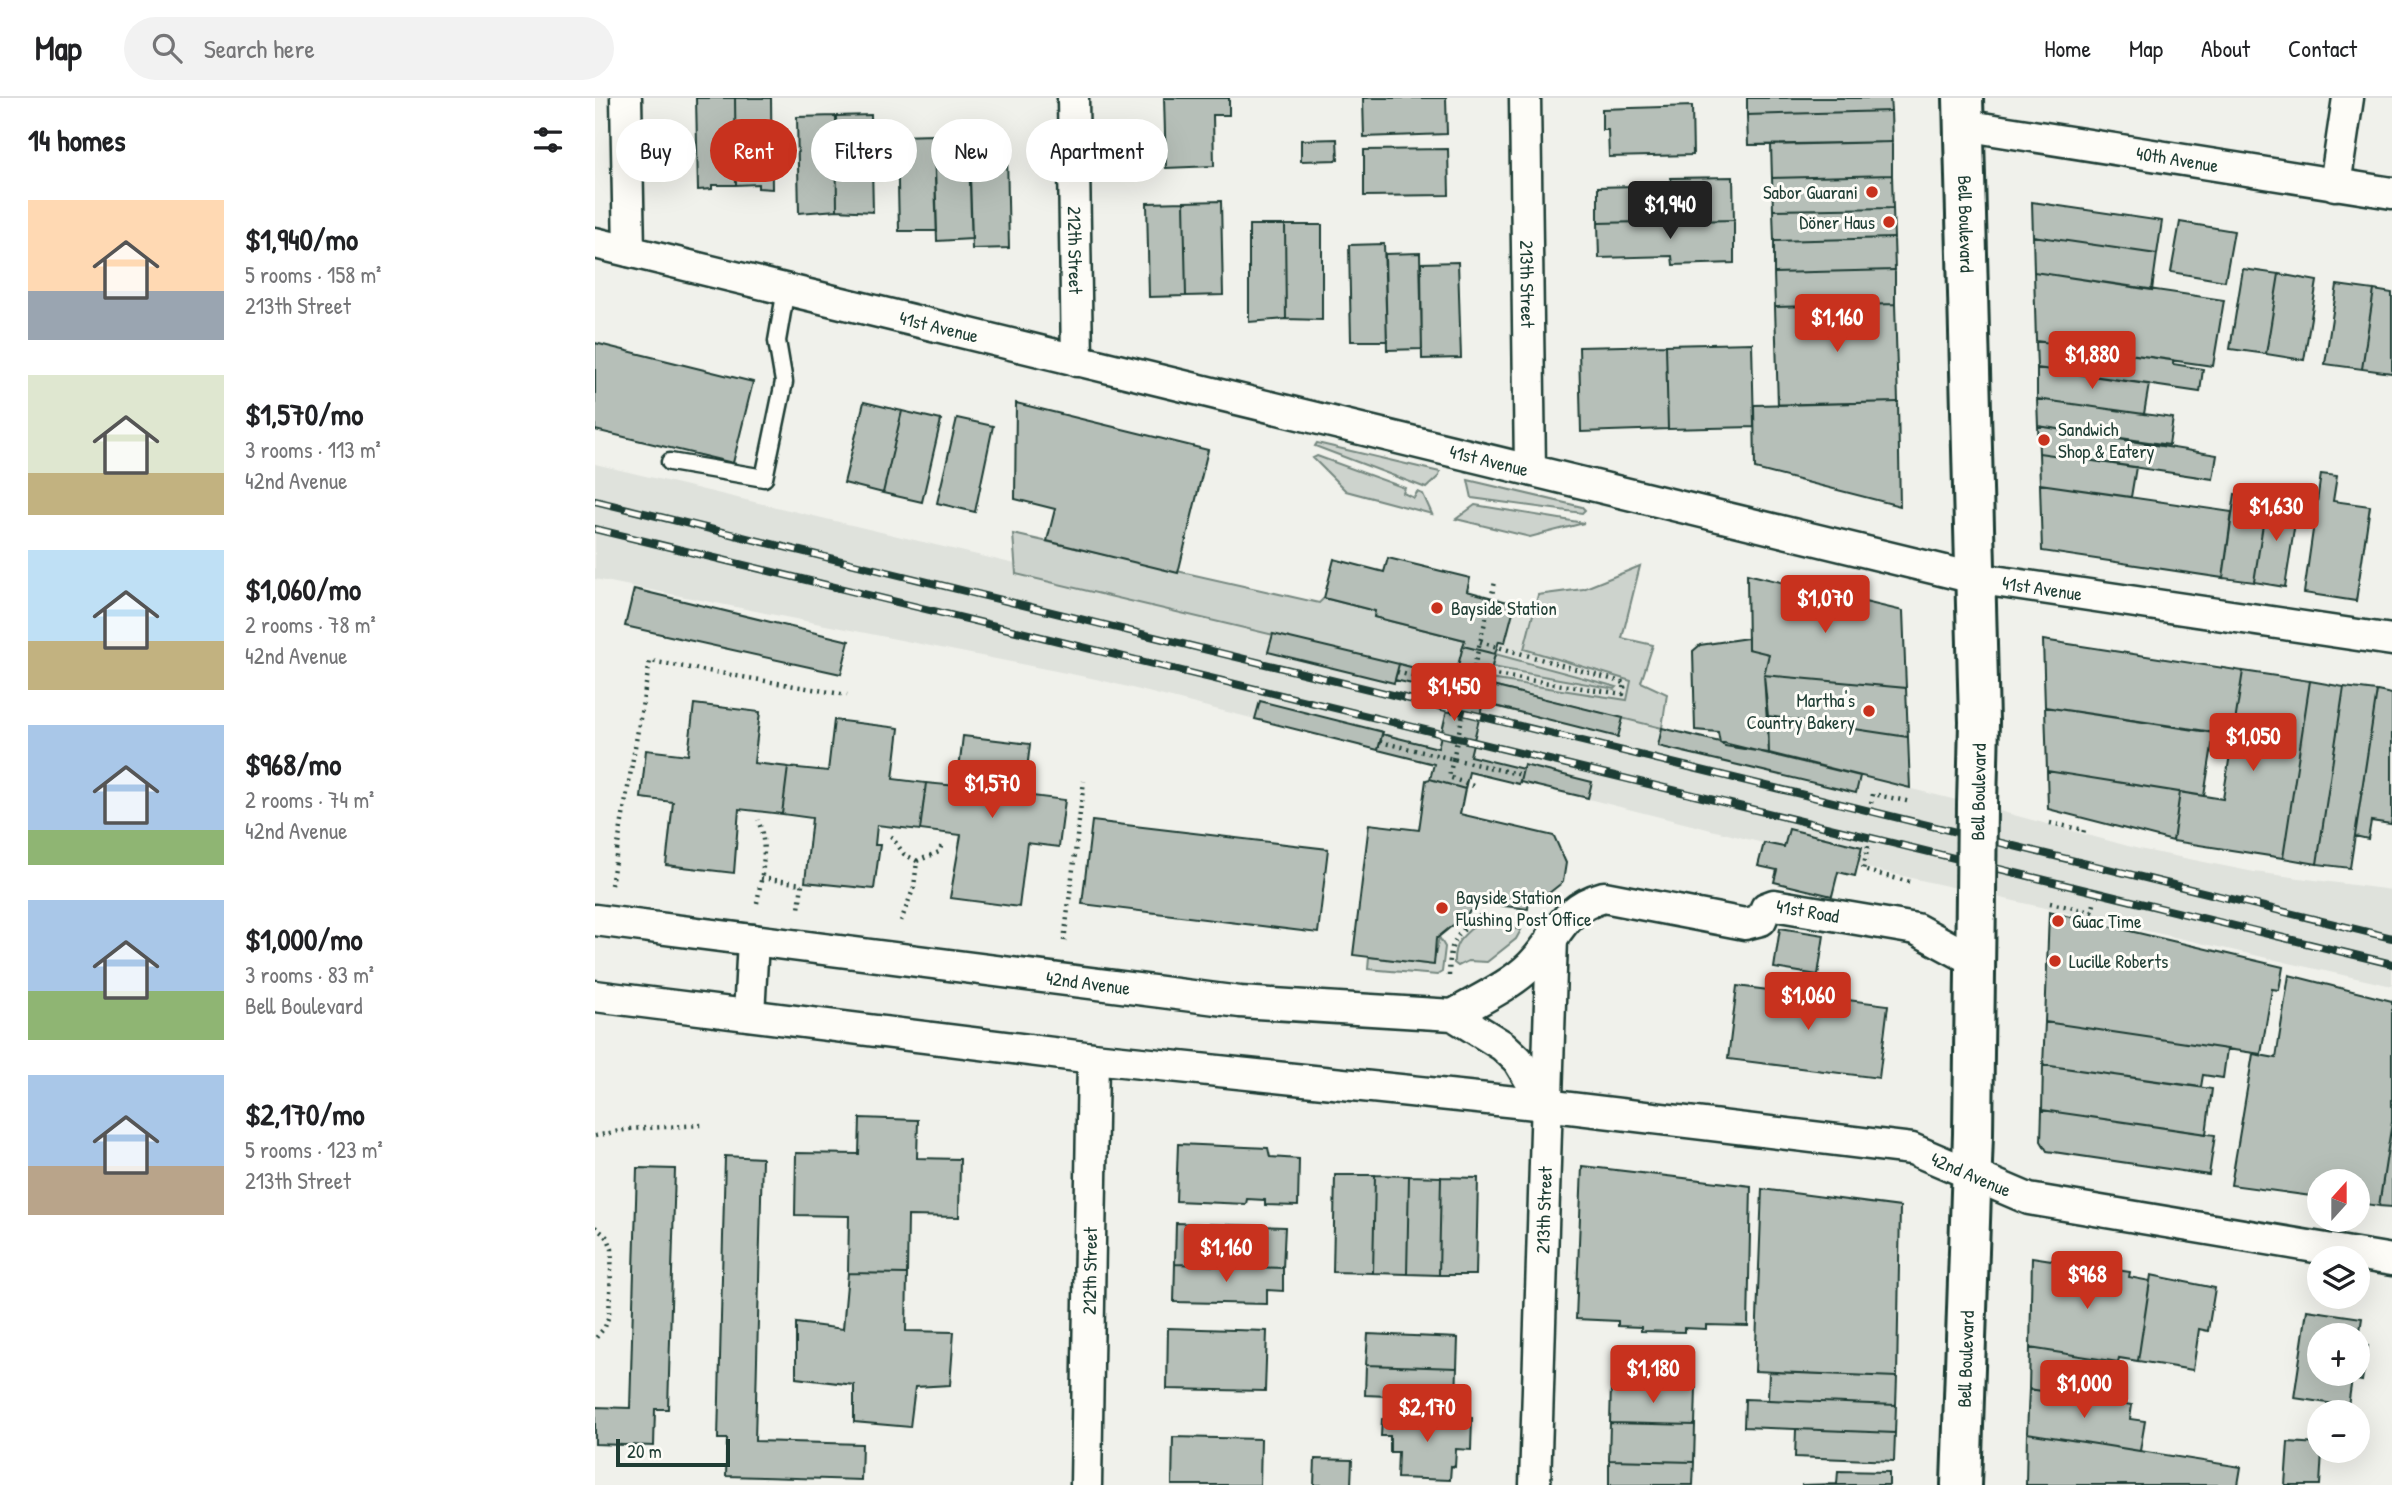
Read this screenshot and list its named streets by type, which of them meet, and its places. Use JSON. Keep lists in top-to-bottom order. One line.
{"streets":{"street":["40th Avenue","Bell Boulevard","212th Street","213th Street","41st Avenue","41st Road","42nd Avenue"]},"crossings":[["40th Avenue","Bell Boulevard"],["Bell Boulevard","41st Avenue"],["Bell Boulevard","41st Road"],["Bell Boulevard","42nd Avenue"],["212th Street","41st Avenue"],["212th Street","42nd Avenue"],["213th Street","41st Avenue"],["213th Street","41st Road"],["213th Street","42nd Avenue"]],"places":["Sabor Guarani","Döner Haus","Sandwich Shop & Eatery","Bayside Station","Martha's Country Bakery","Bayside Station Flushing Post Office","Guac Time","Lucille Roberts"],"scale_bar":"20 m","north":"top","page":{"header":"Map","search":"Search here","nav":["Home","Map","About","Contact"],"heading":"14 homes","chip":["Buy","Rent","Filters","New","Apartment"],"price":["$1,940","$1,160","$1,880","$1,630","$1,070","$1,450","$1,050","$1,570","$1,060","$1,160","$968","$1,180","$1,000","$2,170"],"list":[{"name":"$1,940/mo","note":"5 rooms · 158 m² · 213th Street"},{"name":"$1,570/mo","note":"3 rooms · 113 m² · 42nd Avenue"},{"name":"$1,060/mo","note":"2 rooms · 78 m² · 42nd Avenue"},{"name":"$968/mo","note":"2 rooms · 74 m² · 42nd Avenue"},{"name":"$1,000/mo","note":"3 rooms · 83 m² · Bell Boulevard"},{"name":"$2,170/mo","note":"5 rooms · 123 m² · 213th Street"}],"map_buttons":["+","−"],"scale":"20 m"}}
